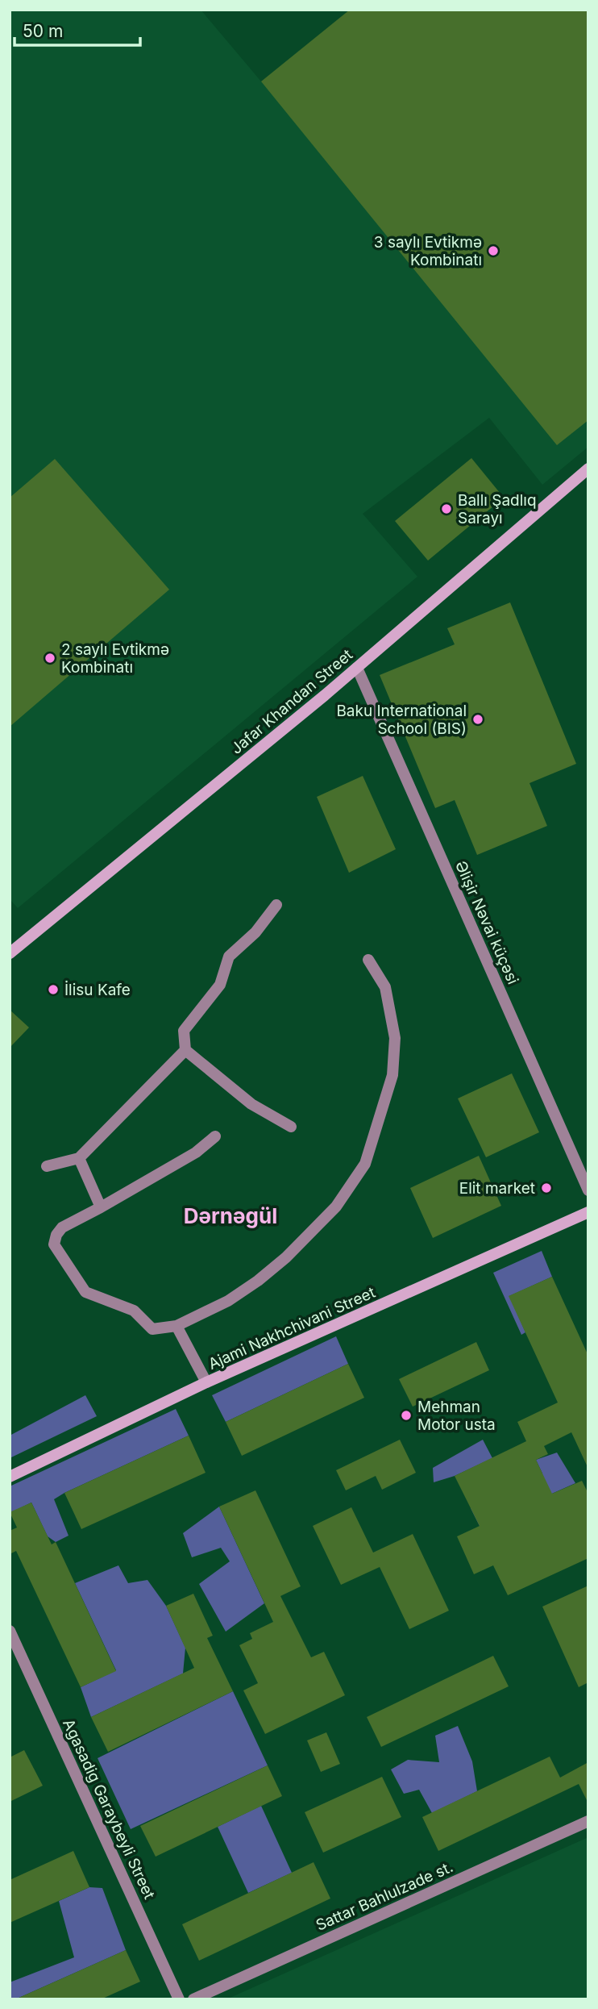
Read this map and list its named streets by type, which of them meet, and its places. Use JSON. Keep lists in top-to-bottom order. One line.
{"streets":{"main road":["Jafar Khandan Street","Ajami Nakhchivani Street"],"street":["Əlişir Nəvai küçəsi","Agasadig Garaybeyli Street","Sattar Bahlulzade st."]},"crossings":[["Jafar Khandan Street","Əlişir Nəvai küçəsi"]],"districts":["Dərnəgül"],"places":["3 saylı Evtikmə Kombinatı","Ballı Şadlıq Sarayı","2 saylı Evtikmə Kombinatı","Baku International School (BIS)","İlisu Kafe","Elit market","Mehman Motor usta"],"scale_bar":"50 m"}
